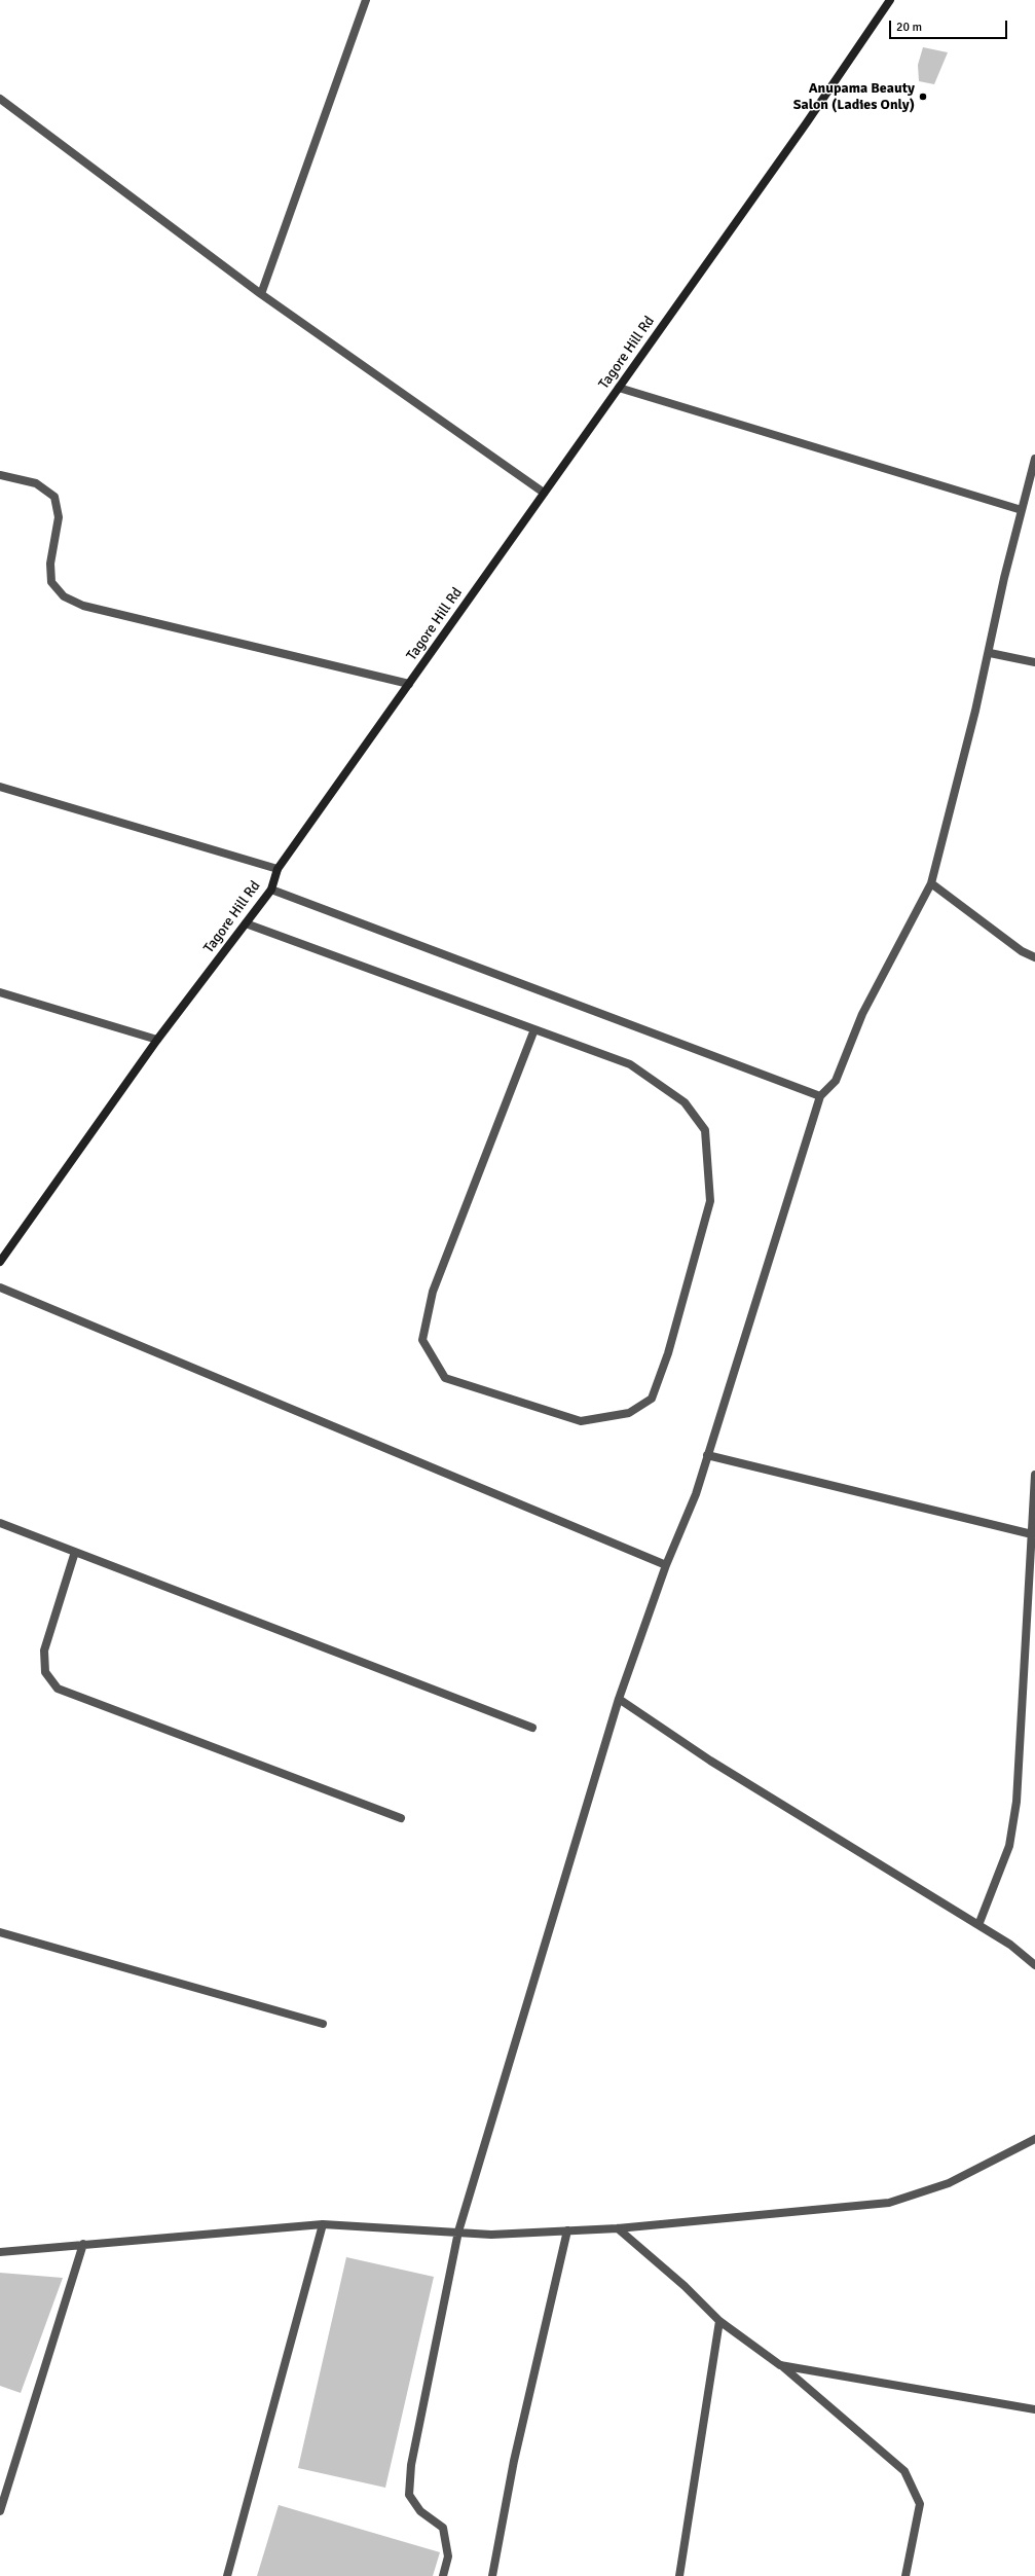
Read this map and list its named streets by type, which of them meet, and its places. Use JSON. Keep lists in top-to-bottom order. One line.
{"streets":{"main road":["Tagore Hill Rd"]},"places":["Anupama Beauty Salon (Ladies Only)"],"scale_bar":"20 m"}
